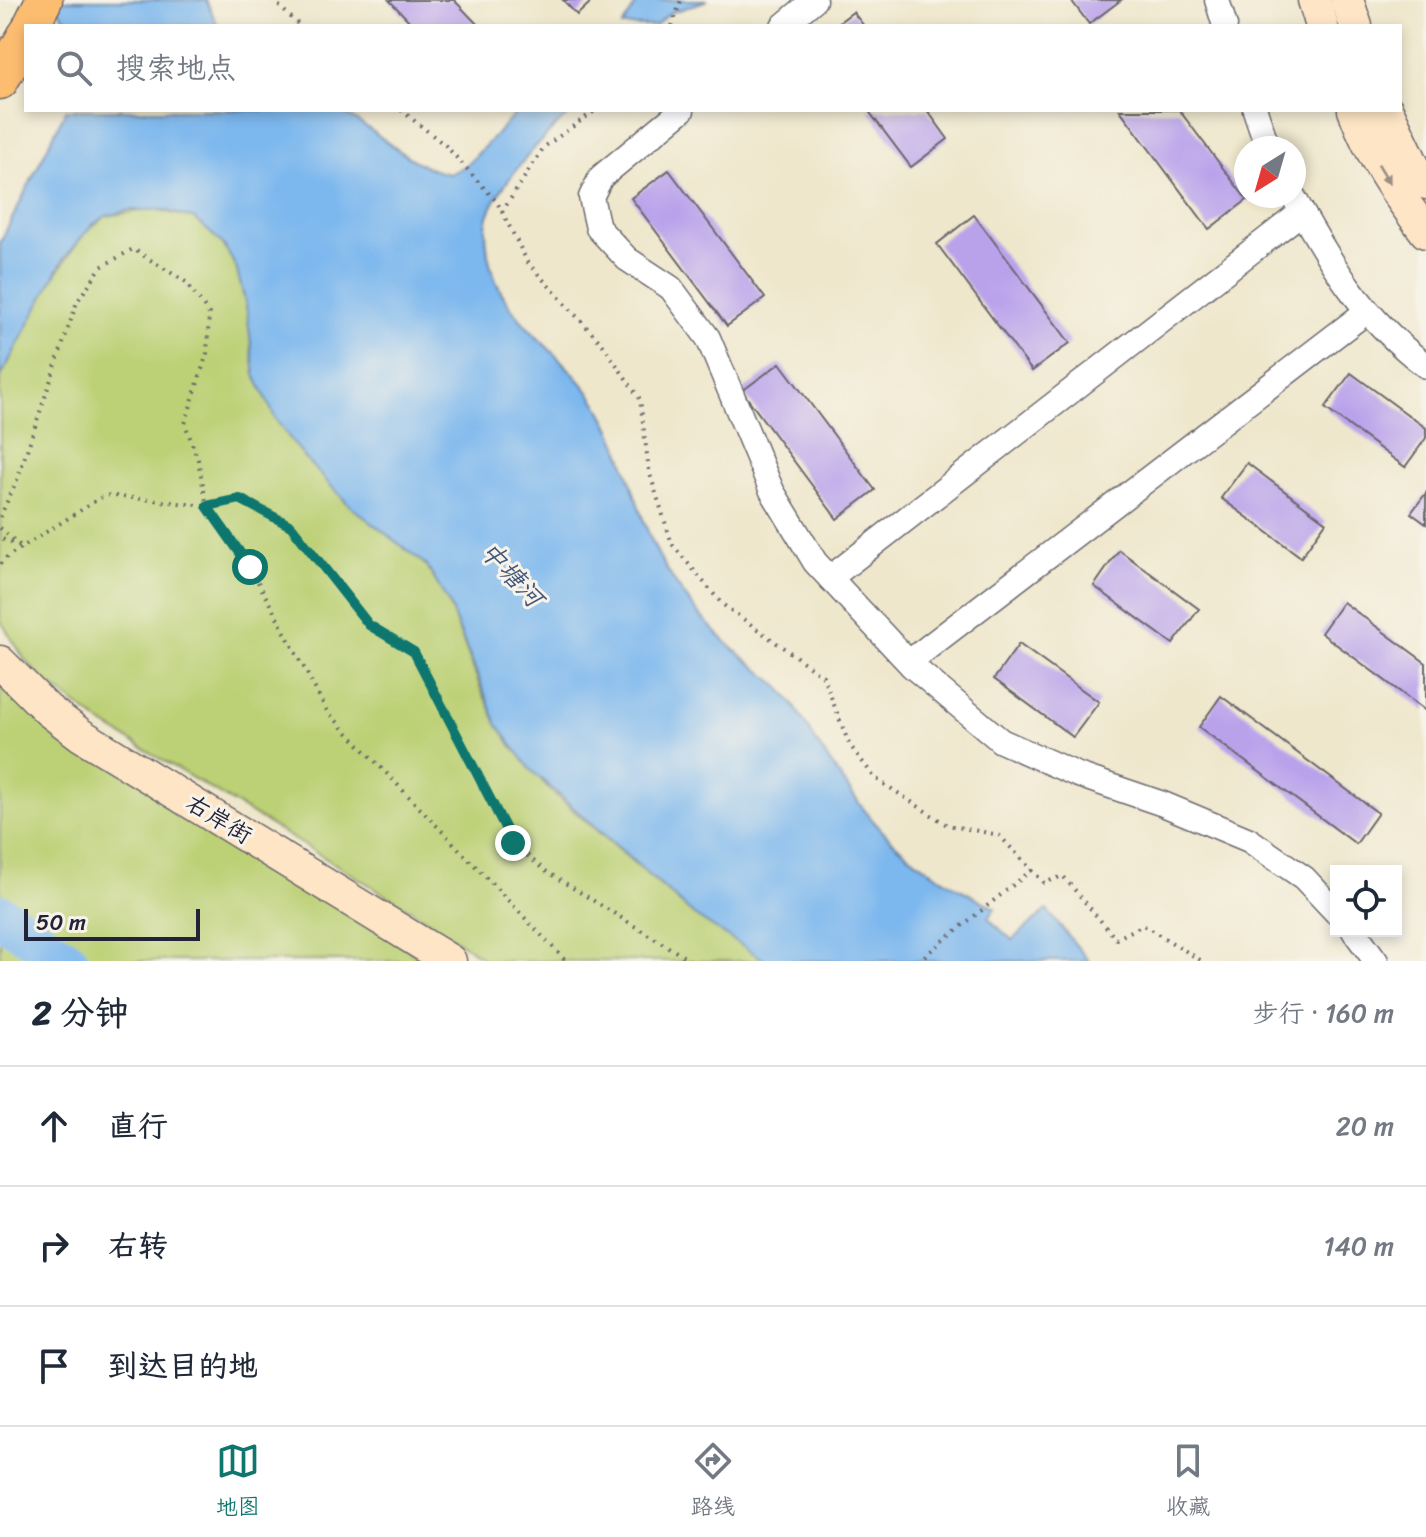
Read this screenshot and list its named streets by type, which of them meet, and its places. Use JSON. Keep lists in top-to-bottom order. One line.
{"streets":{"street":["右岸街"]},"water":["中塘河"],"scale_bar":"50 m","north":"bottom left","page":{"search":"搜索地点","scale":"50 m","heading":["2 分钟","步行 · 160 m"],"list":[["直行","20 m"],["右转","140 m"],"到达目的地"],"nav":["地图","路线","收藏"]}}
